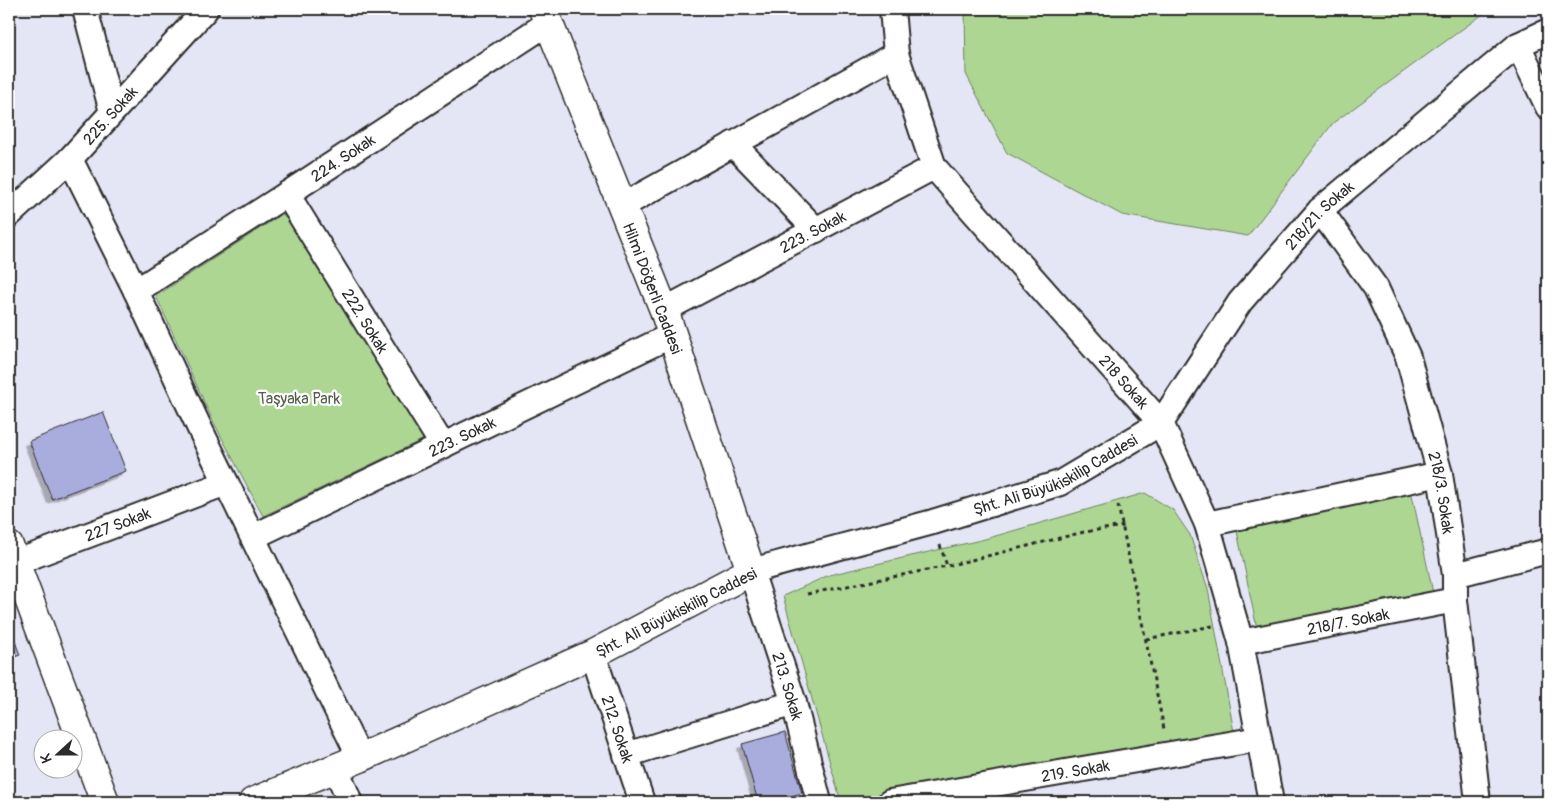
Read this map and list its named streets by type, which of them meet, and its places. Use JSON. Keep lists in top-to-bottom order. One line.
{"streets":{"street":["225. Sokak","224. Sokak","218/21. Sokak","223. Sokak","Hilmi Döğerli Caddesi","222. Sokak","218 Sokak","Şht. Ali Büyükiskilip Caddesi","218/3. Sokak","227 Sokak","218/7. Sokak","213. Sokak","212. Sokak","219. Sokak"]},"crossings":[["224. Sokak","Hilmi Döğerli Caddesi"],["224. Sokak","222. Sokak"],["218/21. Sokak","218 Sokak"],["218/21. Sokak","Şht. Ali Büyükiskilip Caddesi"],["218/21. Sokak","218/3. Sokak"],["223. Sokak","Hilmi Döğerli Caddesi"],["223. Sokak","222. Sokak"],["223. Sokak","218 Sokak"],["Hilmi Döğerli Caddesi","Şht. Ali Büyükiskilip Caddesi"],["Hilmi Döğerli Caddesi","213. Sokak"],["218 Sokak","Şht. Ali Büyükiskilip Caddesi"],["218 Sokak","218/7. Sokak"],["218 Sokak","219. Sokak"],["Şht. Ali Büyükiskilip Caddesi","213. Sokak"],["Şht. Ali Büyükiskilip Caddesi","212. Sokak"],["218/3. Sokak","218/7. Sokak"]],"parks":["Taşyaka Park"],"north":"left"}
